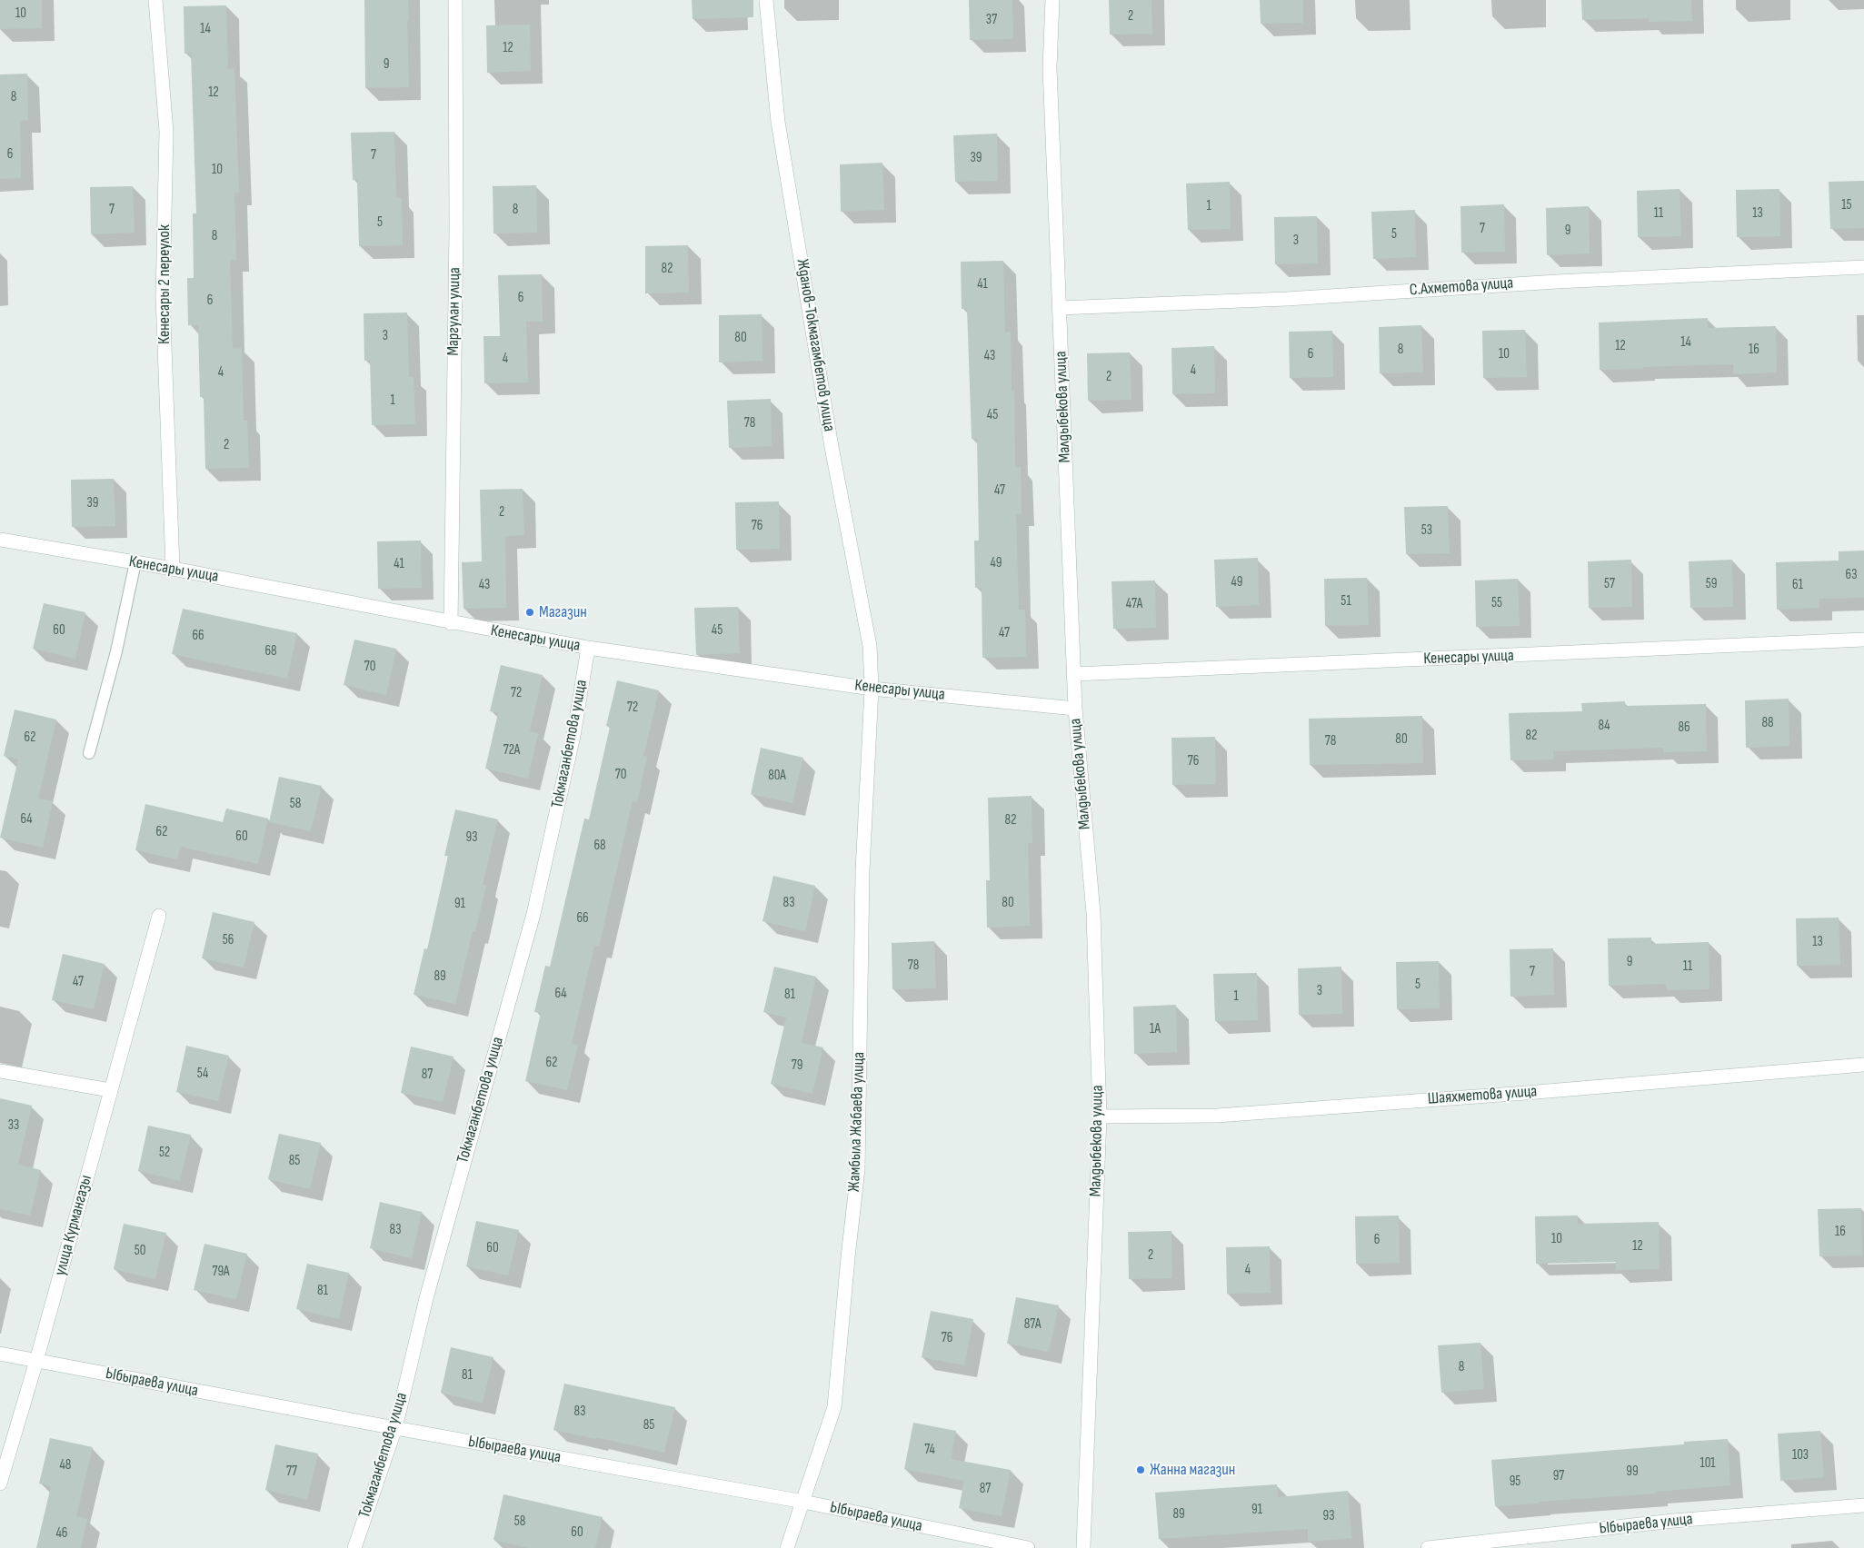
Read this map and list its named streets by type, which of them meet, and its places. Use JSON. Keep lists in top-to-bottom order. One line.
{"streets":{"street":["Кенесары 2 переулок","С.Ахметова улица","Маргулан улица","Жданов-Токмагамбетов улица","Малдыбекова улица","Кенесары улица","Токмаганбетова улица","Шаяхметова улица","Жамбыла Жабаева улица","улица Курмангазы","Ыбыраева улица"]},"crossings":[["Кенесары 2 переулок","Кенесары улица"],["С.Ахметова улица","Малдыбекова улица"],["Маргулан улица","Кенесары улица"],["Жданов-Токмагамбетов улица","Кенесары улица"],["Жданов-Токмагамбетов улица","Жамбыла Жабаева улица"],["Малдыбекова улица","Кенесары улица"],["Малдыбекова улица","Шаяхметова улица"],["Кенесары улица","Токмаганбетова улица"],["Кенесары улица","Жамбыла Жабаева улица"],["Токмаганбетова улица","Ыбыраева улица"],["Жамбыла Жабаева улица","Ыбыраева улица"],["улица Курмангазы","Ыбыраева улица"]],"places":["Магазин","Жанна магазин"],"house_numbers":["10","2","37","14","12","9","12","8","6","7","39","10","15","1","7","8","11","13","5","7","9","5","8","3","82","41","6","6","3","80","14","12","8","16","6","10","43","4","4","4","2","1","45","78","2","47","39","2","76","53","49","41","63","49","57","59","43","61","51","55","47А","60","45","47","66","68","70","72","72","88","84","86","82","62","80","78","72А","76","70","80А","58","64","82","62","60","93","68","83","80","91","66","56","13","9","78","11","7","89","47","5","3","64","81","1","1А","62","79","54","87","33","52","85","83","16","10","6","12","60","50","2","4","79А","81","87А","76","8","81","83","85","74","103","101","48","77","99","97","95","87","91","89","93","58","60","46"]}
